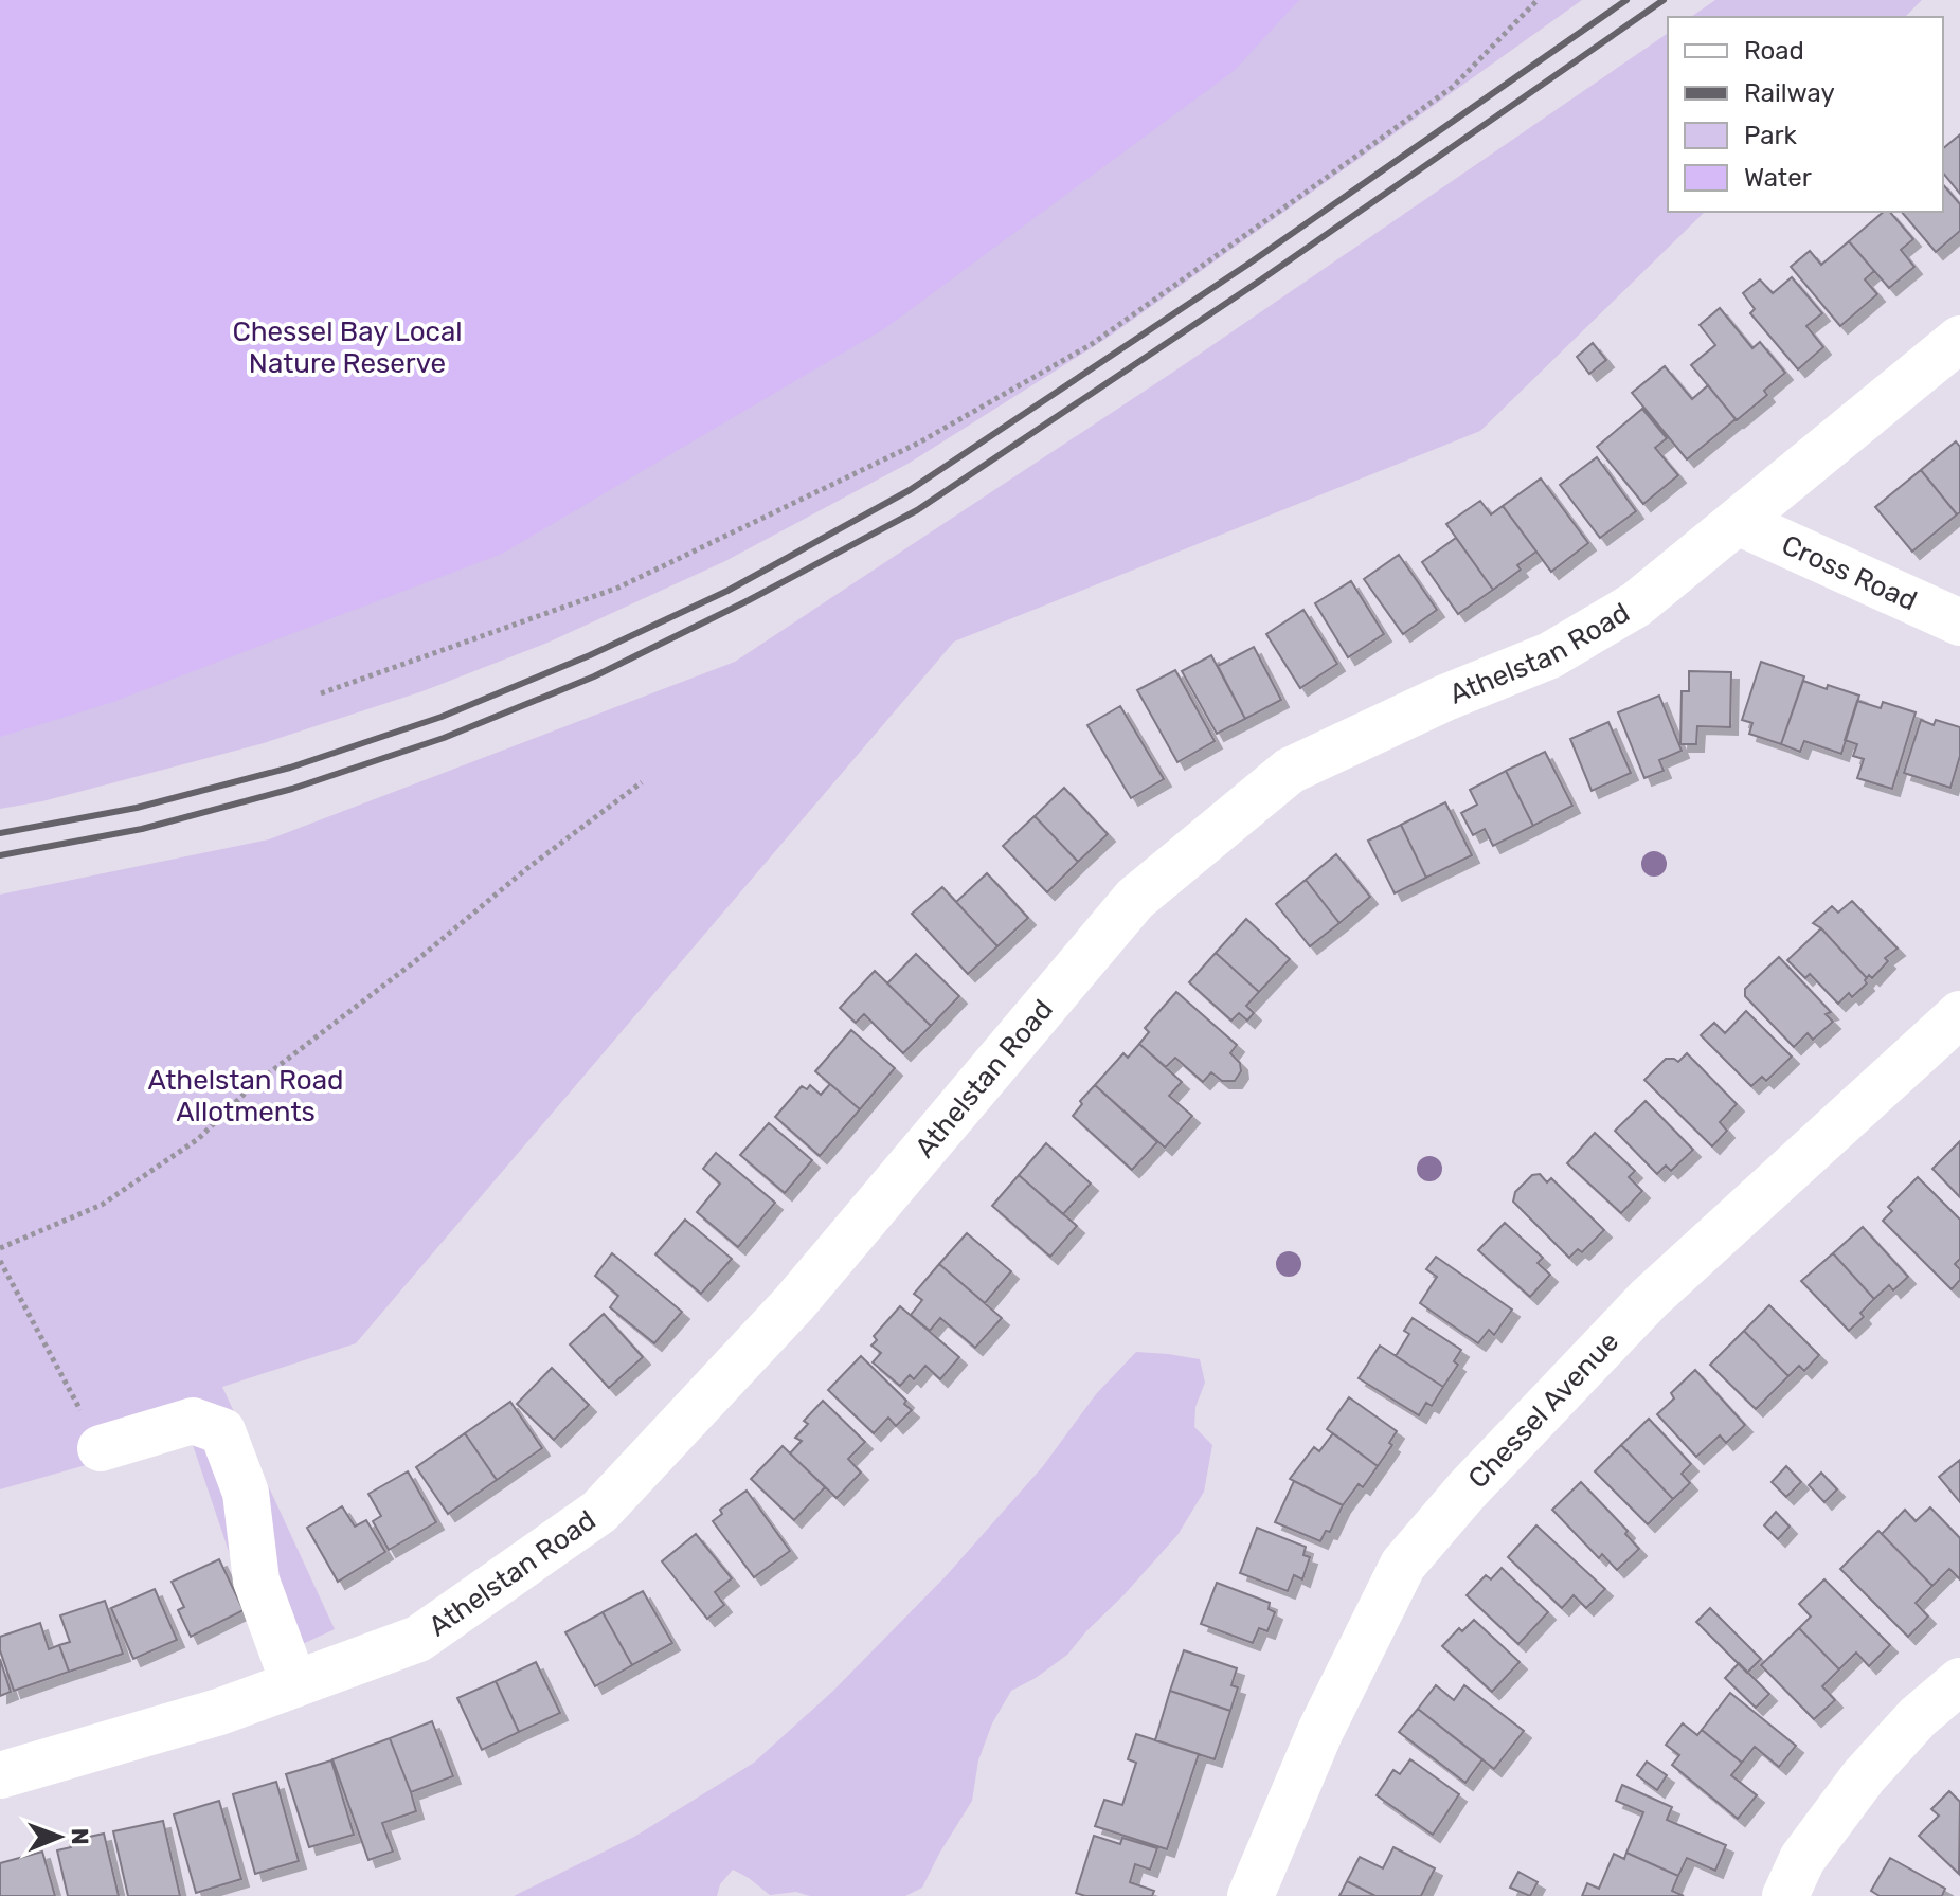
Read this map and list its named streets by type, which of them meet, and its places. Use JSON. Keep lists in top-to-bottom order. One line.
{"streets":{"street":["Cross Road","Athelstan Road","Chessel Avenue"]},"crossings":[["Cross Road","Athelstan Road"]],"parks":["Chessel Bay Local Nature Reserve","Athelstan Road Allotments"],"legend":["Road","Railway","Park","Water"],"north":"right"}
